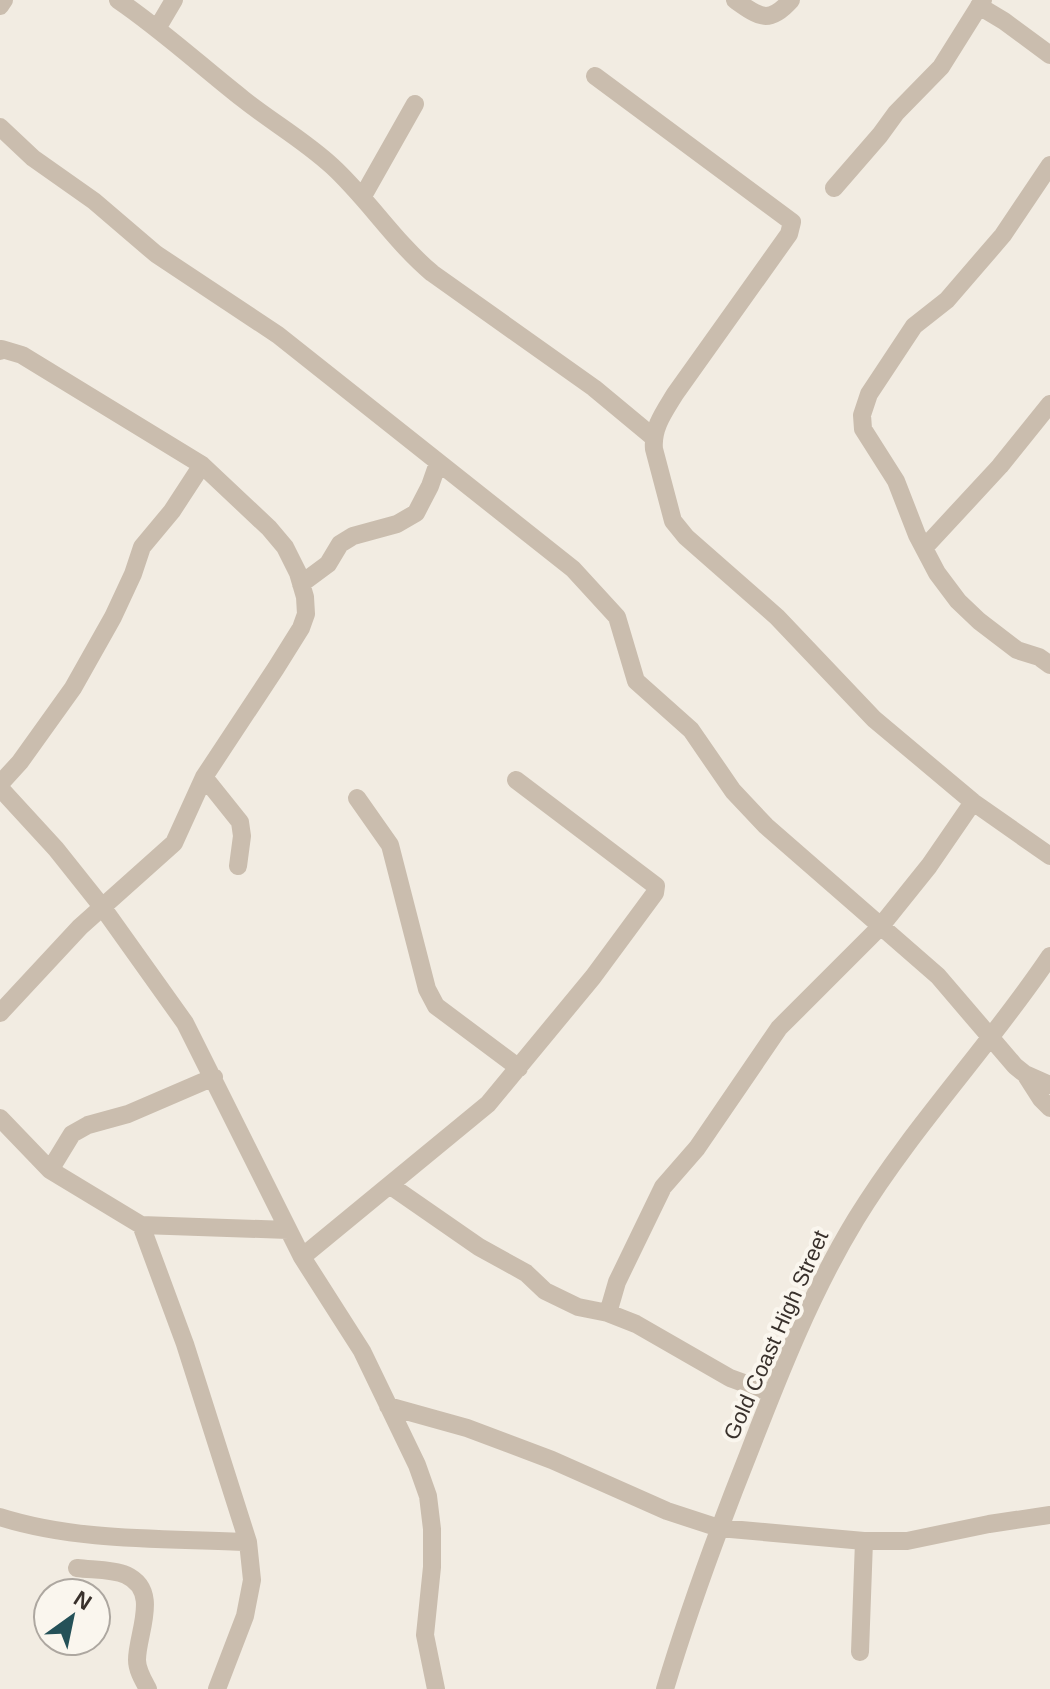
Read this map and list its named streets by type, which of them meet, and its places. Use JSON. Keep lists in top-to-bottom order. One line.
{"streets":{"street":["Gold Coast High Street"]},"north":"top right"}
